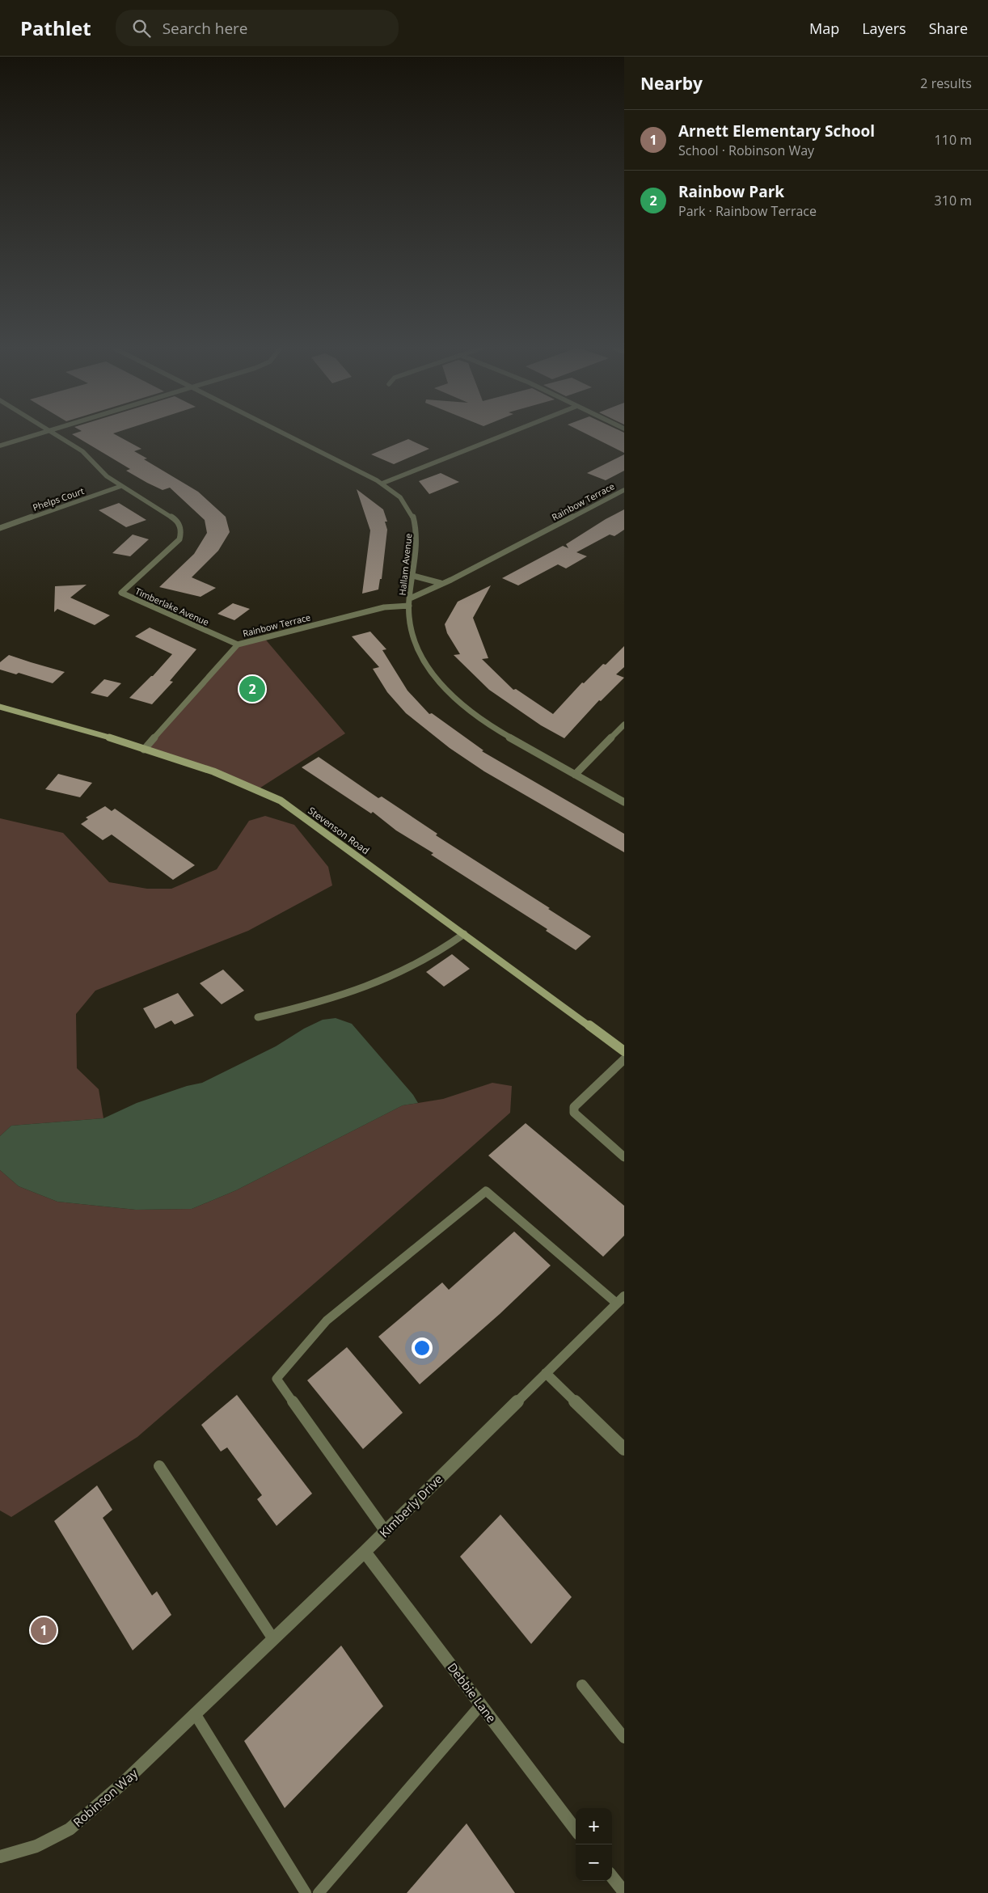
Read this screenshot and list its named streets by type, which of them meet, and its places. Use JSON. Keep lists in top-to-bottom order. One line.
{"streets":{"main road":["Stevenson Road"],"street":["Phelps Court","Rainbow Terrace","Hallam Avenue","Timberlake Avenue","Kimberly Drive","Debbie Lane","Robinson Way"]},"crossings":[["Phelps Court","Timberlake Avenue"],["Rainbow Terrace","Hallam Avenue"],["Rainbow Terrace","Timberlake Avenue"],["Rainbow Terrace","Stevenson Road"],["Kimberly Drive","Debbie Lane"],["Kimberly Drive","Robinson Way"]],"page":{"header":"Pathlet","search":"Search here","nav":["Map","Layers","Share"],"heading":["Nearby","2 results"],"list":[{"mark":"1","name":"Arnett Elementary School","note":"School · Robinson Way","value":"110 m"},{"mark":"2","name":"Rainbow Park","note":"Park · Rainbow Terrace","value":"310 m"}],"pins":["2","1"],"map_buttons":["+","−"]}}
